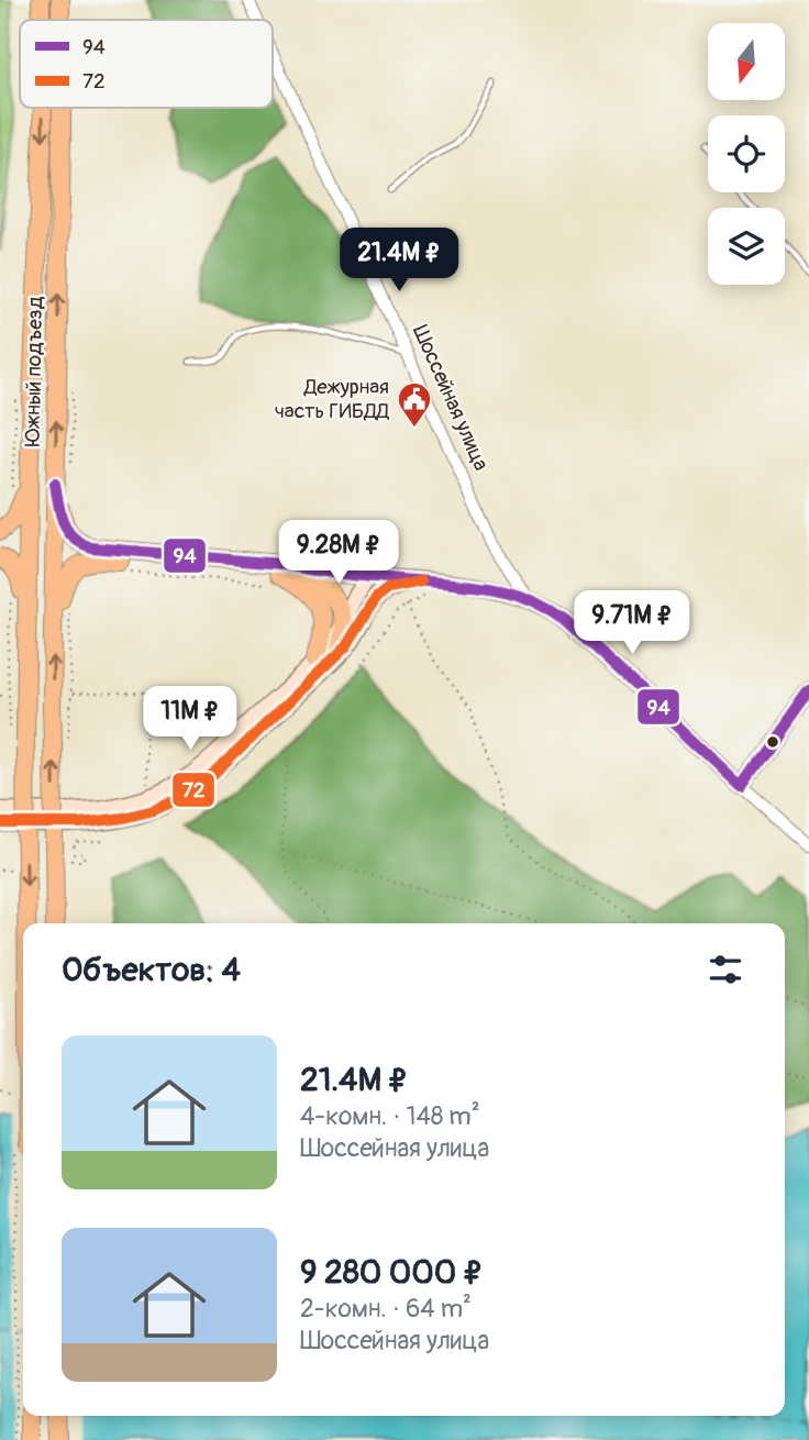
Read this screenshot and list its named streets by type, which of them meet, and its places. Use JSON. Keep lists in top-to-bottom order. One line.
{"streets":{"main road":["Южный подъезд","Шоссейная улица"]},"places":{"public building":["Дежурная часть ГИБДД"]},"lines":["transit line 94","transit line 72"],"legend":["94","72"],"north":"bottom","page":{"price":["21.4M ₽","9.28M ₽","9.71M ₽","11M ₽"],"heading":"Объектов: 4","list":[{"name":"21.4M ₽","note":"4-комн. · 148 m² · Шоссейная улица"},{"name":"9 280 000 ₽","note":"2-комн. · 64 m² · Шоссейная улица"}]}}
